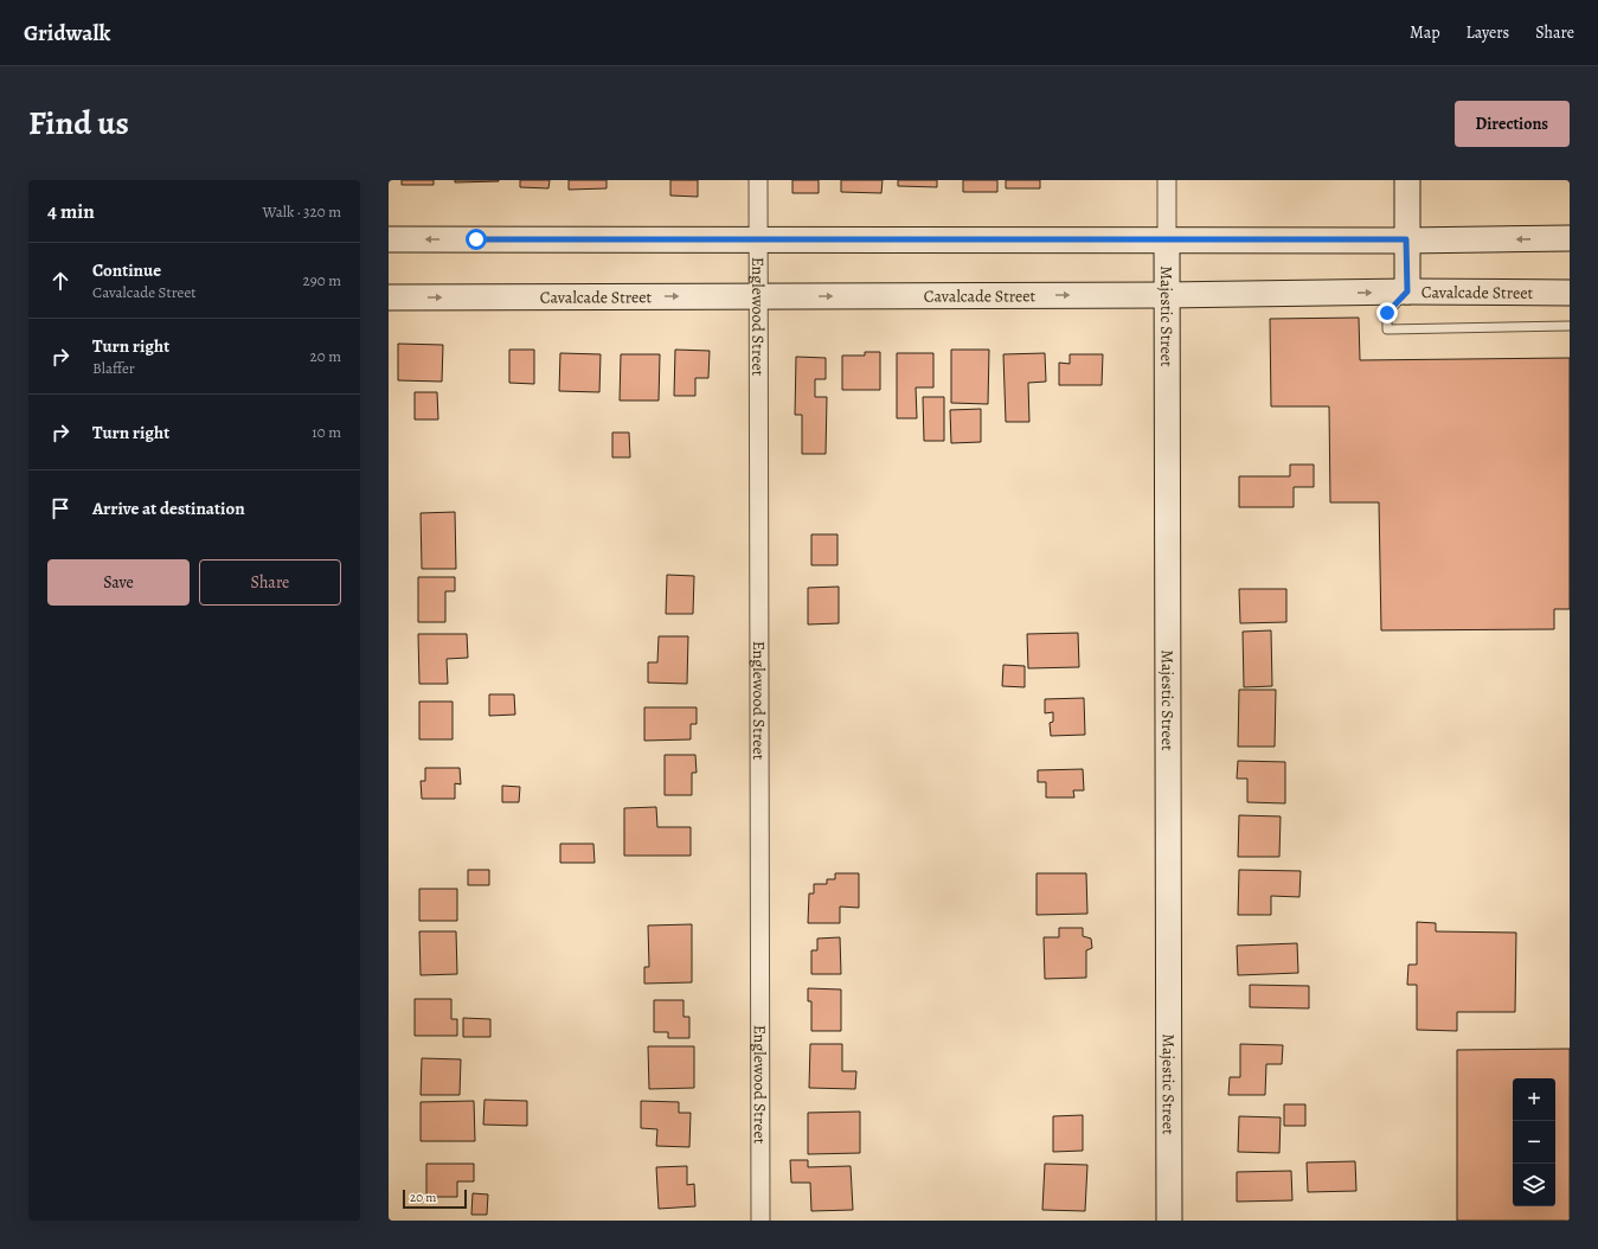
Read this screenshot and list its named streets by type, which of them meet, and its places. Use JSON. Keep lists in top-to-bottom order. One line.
{"streets":{"main road":["Cavalcade Street","Majestic Street"],"street":["Englewood Street"]},"crossings":[["Cavalcade Street","Englewood Street"],["Cavalcade Street","Majestic Street"]],"scale_bar":"20 m","page":{"header":"Gridwalk","nav":["Map","Layers","Share"],"title":"Find us","buttons":["Directions",["Save","Share"]],"heading":["4 min","Walk · 320 m"],"list":[["Continue","Cavalcade Street","290 m"],["Turn right","Blaffer","20 m"],["Turn right","10 m"],"Arrive at destination"],"map_buttons":["+","−"],"scale":"20 m"}}
